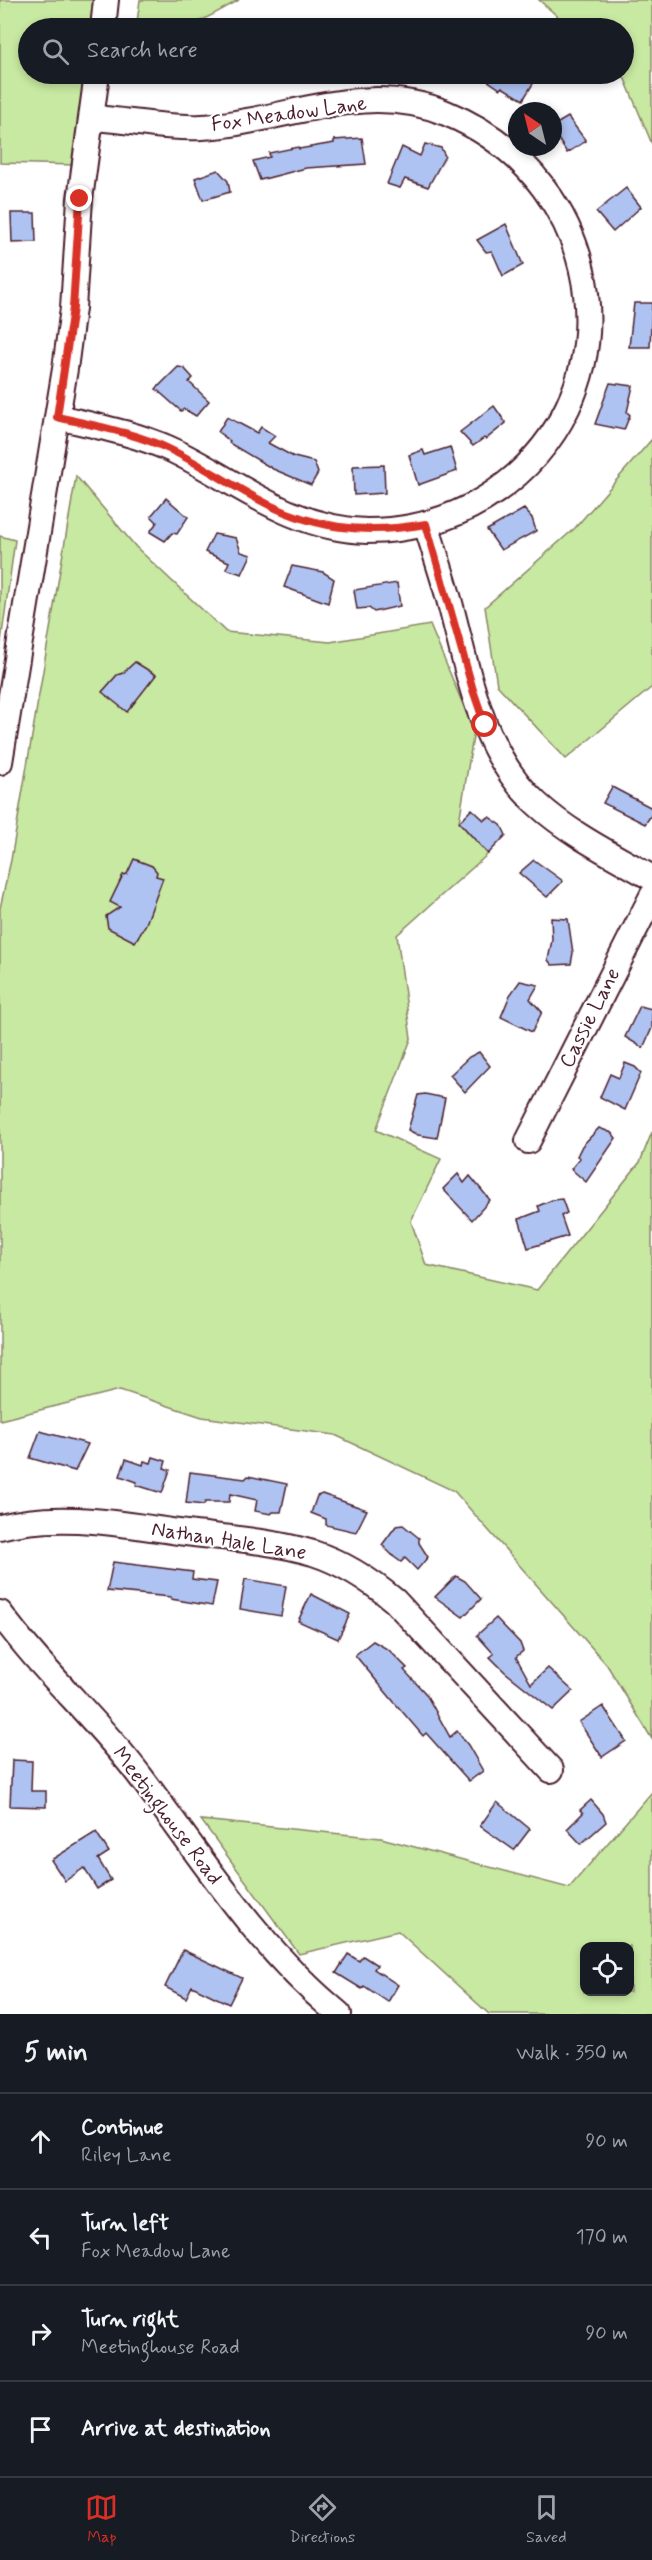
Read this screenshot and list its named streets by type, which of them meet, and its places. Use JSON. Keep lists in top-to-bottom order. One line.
{"streets":{"street":["Fox Meadow Lane","Cassie Lane","Nathan Hale Lane","Meetinghouse Road"]},"north":"top left","page":{"search":"Search here","heading":["5 min","Walk · 350 m"],"list":[["Continue","Riley Lane","90 m"],["Turn left","Fox Meadow Lane","170 m"],["Turn right","Meetinghouse Road","90 m"],"Arrive at destination"],"nav":["Map","Directions","Saved"]}}
